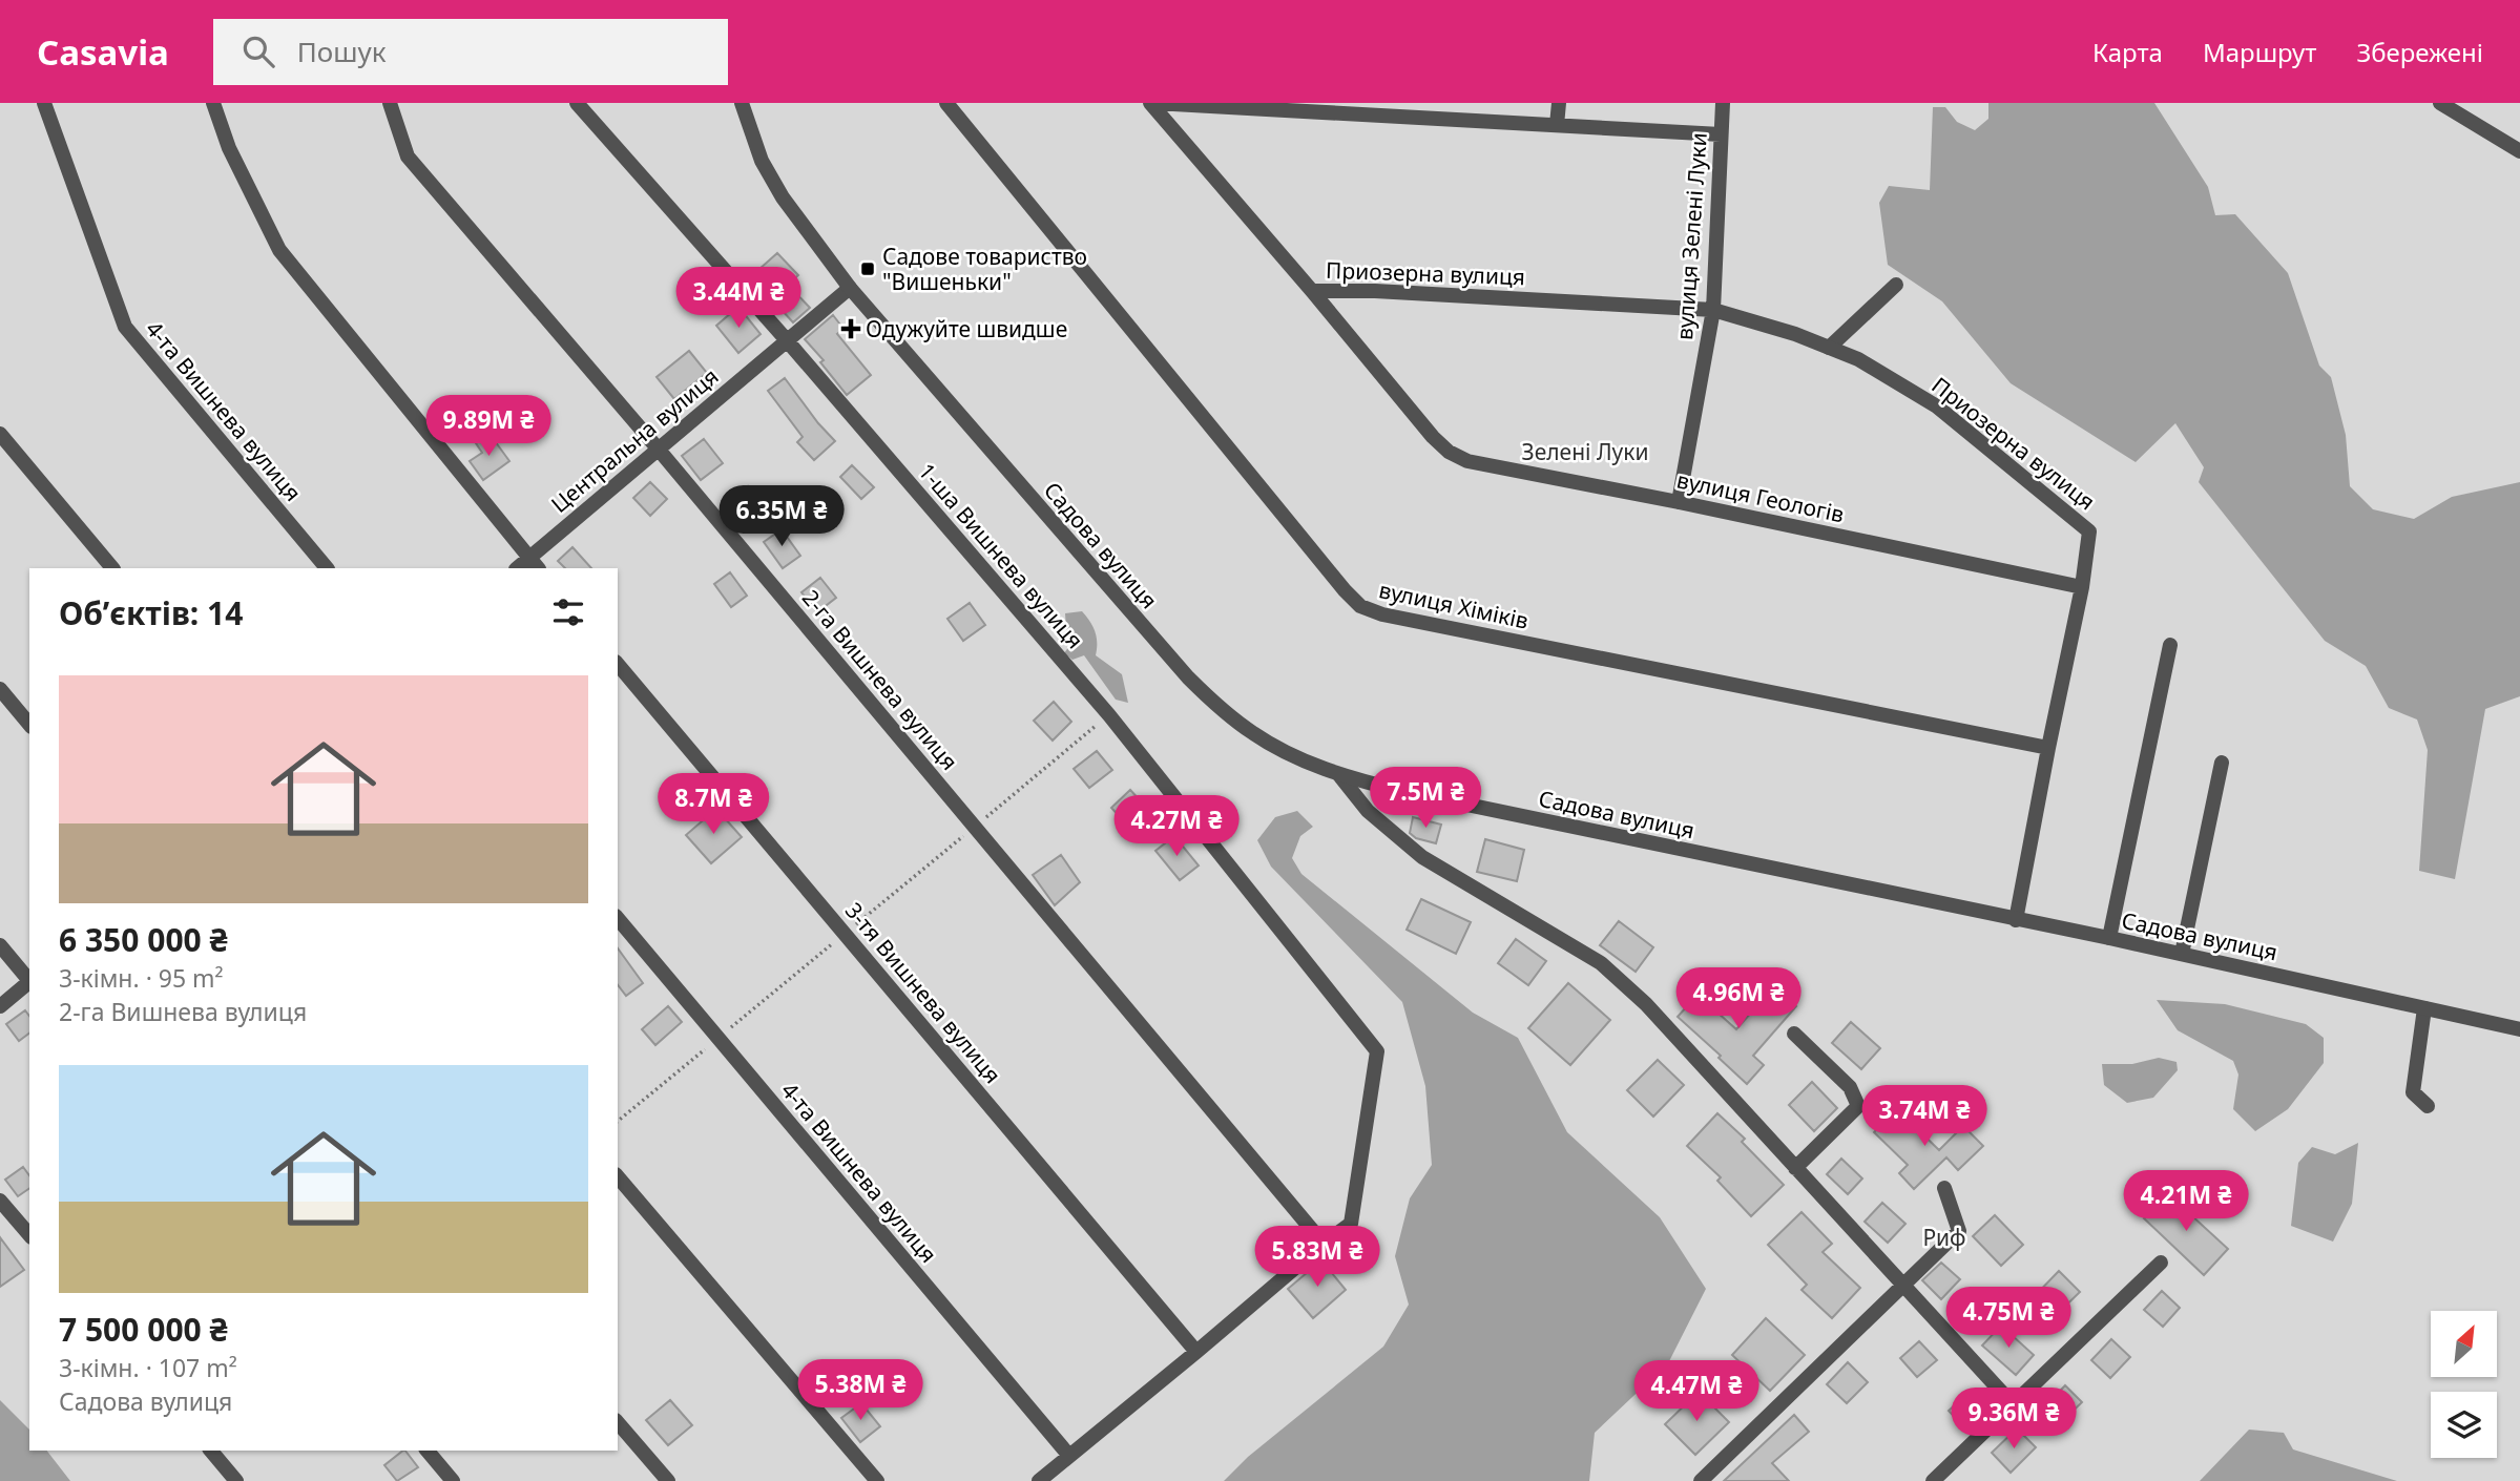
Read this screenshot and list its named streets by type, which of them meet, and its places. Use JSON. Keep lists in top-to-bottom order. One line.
{"streets":{"street":["вулиця Зелені Луки","Приозерна вулиця","4-та Вишнева вулиця","Центральна вулиця","вулиця Геологів","Садова вулиця","1-ша Вишнева вулиця","вулиця Хіміків","2-га Вишнева вулиця","3-тя Вишнева вулиця"]},"crossings":[["вулиця Зелені Луки","Приозерна вулиця"],["вулиця Зелені Луки","вулиця Геологів"],["Приозерна вулиця","вулиця Геологів"],["Приозерна вулиця","Садова вулиця"],["Приозерна вулиця","вулиця Хіміків"],["Центральна вулиця","Садова вулиця"],["Центральна вулиця","1-ша Вишнева вулиця"],["Центральна вулиця","2-га Вишнева вулиця"],["1-ша Вишнева вулиця","2-га Вишнева вулиця"]],"parks":["Зелені Луки","Риф"],"places":{"transit":["Садове товариство \"Вишеньки\""],"health":["Одужуйте швидше"]},"north":"top right","page":{"header":"Casavia","search":"Пошук","nav":["Карта","Маршрут","Збережені"],"price":["3.44M ₴","9.89M ₴","6.35M ₴","7.5M ₴","8.7M ₴","4.27M ₴","4.96M ₴","3.74M ₴","4.21M ₴","5.83M ₴","4.75M ₴","5.38M ₴","4.47M ₴","9.36M ₴"],"heading":"Об’єктів: 14","list":[{"name":"6 350 000 ₴","note":"3-кімн. · 95 m² · 2-га Вишнева вулиця"},{"name":"7 500 000 ₴","note":"3-кімн. · 107 m² · Садова вулиця"}]}}
